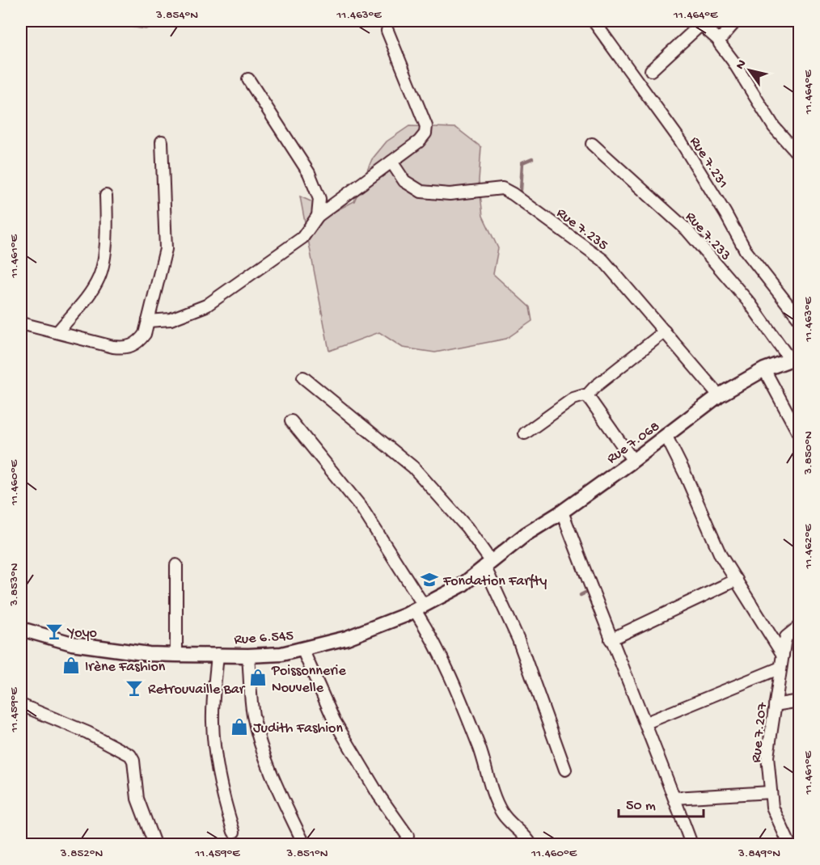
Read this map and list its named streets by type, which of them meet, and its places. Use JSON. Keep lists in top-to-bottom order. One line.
{"streets":{"street":["Rue 7.231","Rue 7.235","Rue 7.233","Rue 7.068","Rue 6.545","Rue 7.207"]},"crossings":[["Rue 7.235","Rue 7.068"],["Rue 7.233","Rue 7.068"],["Rue 7.068","Rue 6.545"]],"places":{"school or university":["Fondation Farfty"],"bar":["Yoyo","Retrouvaille Bar"],"shop":["Irène Fashion","Poissonnerie Nouvelle","Judith Fashion"]},"scale_bar":"50 m","north":"top left","coordinates":["3.854°N","11.463°E","11.464°E","11.461°E","3.850°N","11.460°E","11.462°E","3.853°N","11.459°E","3.852°N","3.851°N","3.849°N"]}
